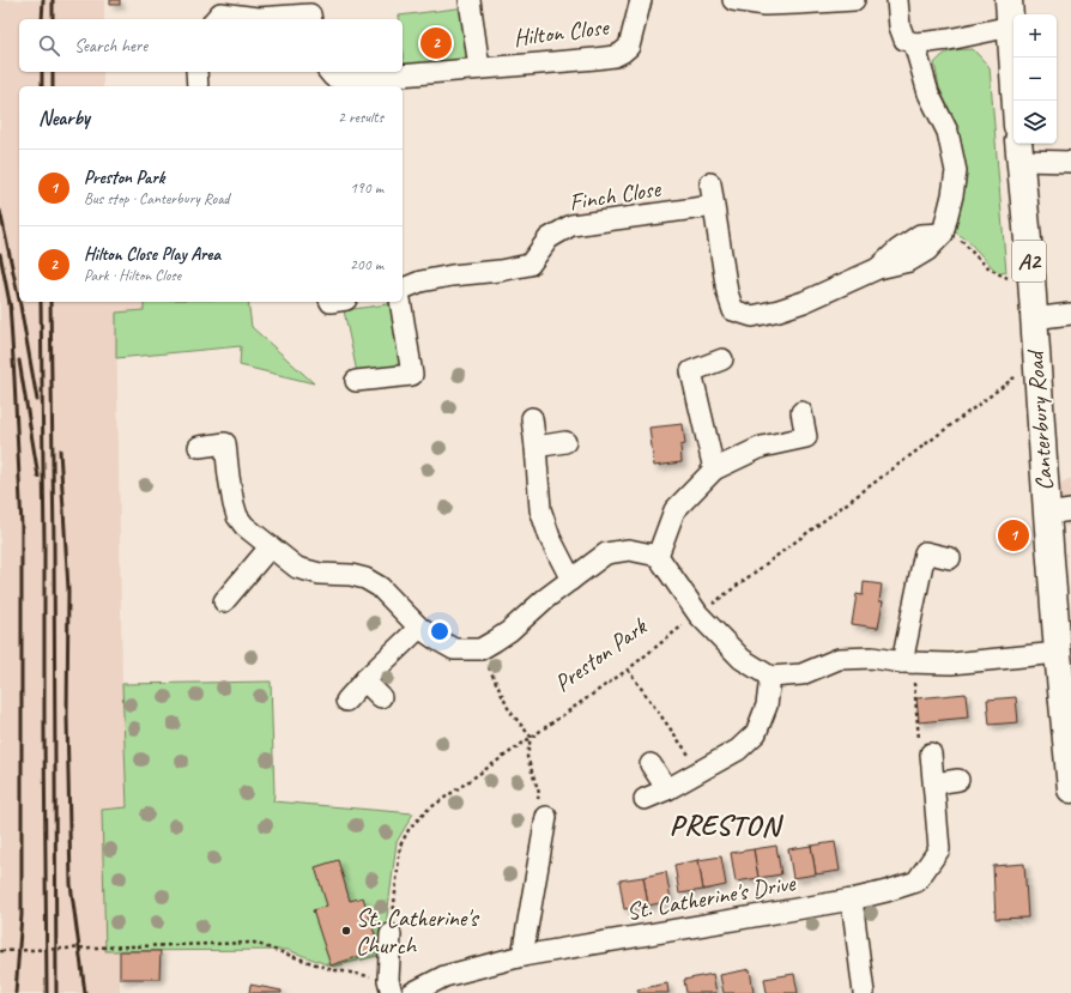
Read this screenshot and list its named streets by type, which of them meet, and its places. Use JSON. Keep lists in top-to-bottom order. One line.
{"streets":{"main road":["A2","Canterbury Road"],"street":["Hilton Close","Finch Close","St. Catherine's Drive"],"path":["Preston Park"]},"crossings":[["Canterbury Road","Preston Park"]],"districts":["PRESTON"],"places":["St. Catherine's Church"],"page":{"map_buttons":["+","−"],"search":"Search here","pins":["2","1"],"heading":["Nearby","2 results"],"list":[{"mark":"1","name":"Preston Park","note":"Bus stop · Canterbury Road","value":"190 m"},{"mark":"2","name":"Hilton Close Play Area","note":"Park · Hilton Close","value":"200 m"}]}}
